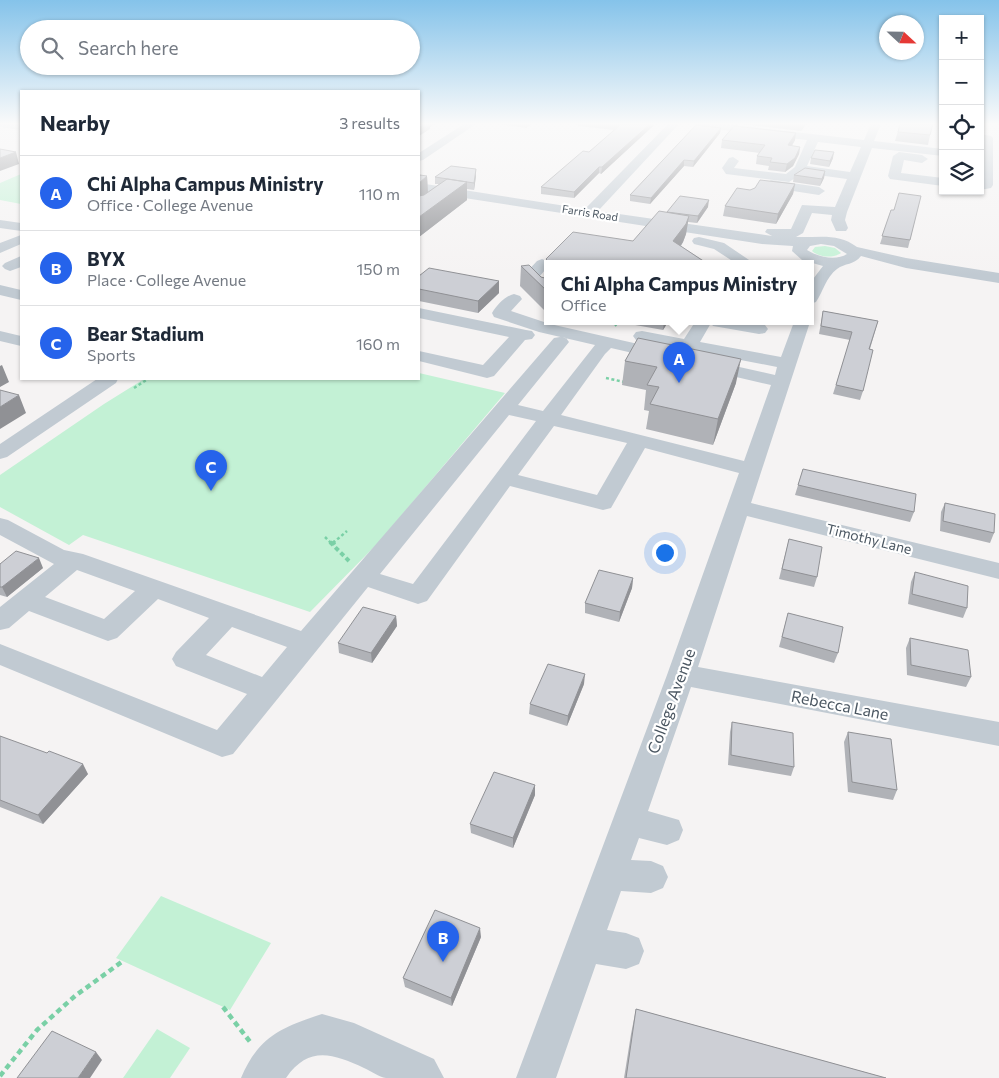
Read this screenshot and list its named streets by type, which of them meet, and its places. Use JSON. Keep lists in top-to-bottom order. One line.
{"streets":{"street":["Farris Road","Timothy Lane","College Avenue","Rebecca Lane"]},"crossings":[["Timothy Lane","College Avenue"],["College Avenue","Rebecca Lane"]],"north":"right","page":{"map_buttons":["+","−"],"search":"Search here","heading":["Nearby","3 results"],"list":[{"mark":"A","name":"Chi Alpha Campus Ministry","note":"Office · College Avenue","value":"110 m"},{"mark":"B","name":"ΒΥΧ","note":"Place · College Avenue","value":"150 m"},{"mark":"C","name":"Bear Stadium","note":"Sports","value":"160 m"}],"popup":["Chi Alpha Campus Ministry","Office"],"pins":["A","C","B"]}}
